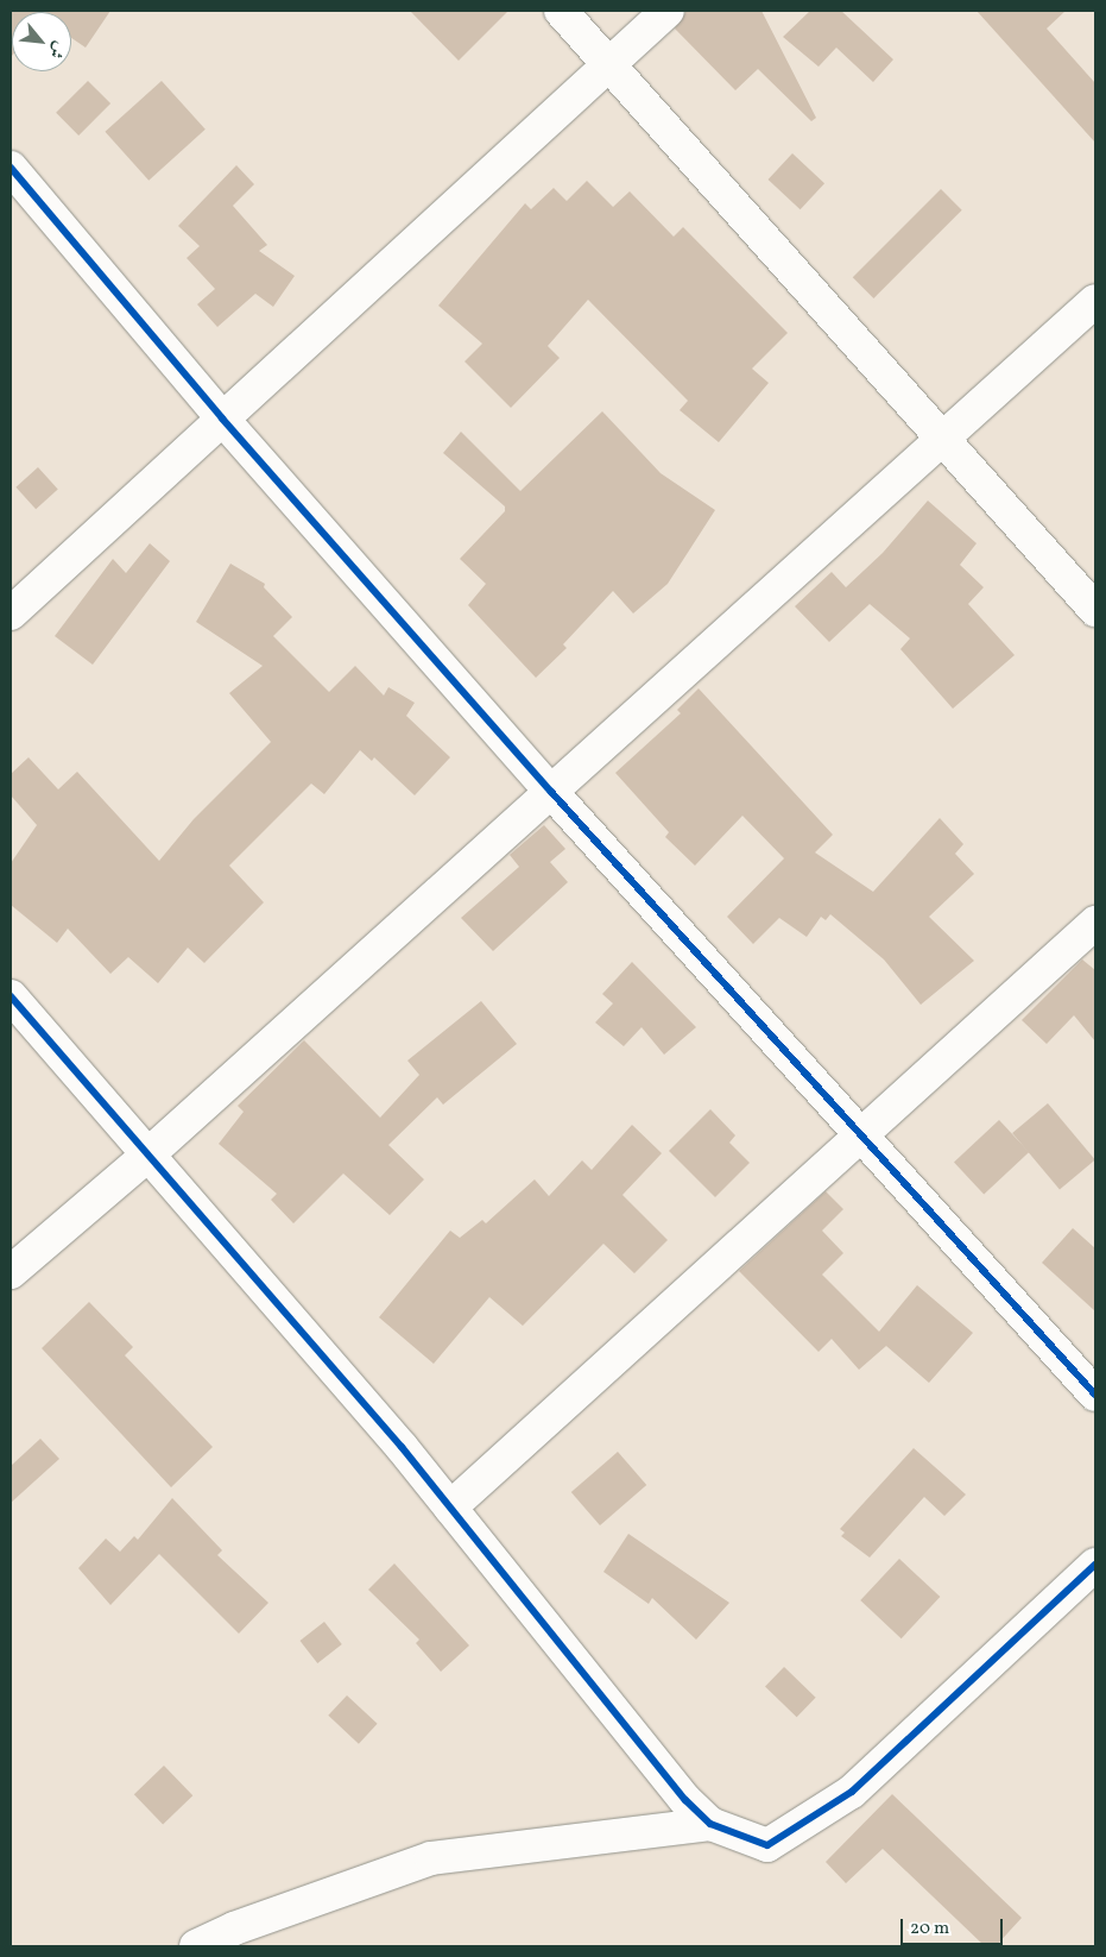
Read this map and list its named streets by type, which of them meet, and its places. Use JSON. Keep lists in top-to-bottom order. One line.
{"scale_bar":"20 m","north":"bottom right"}
